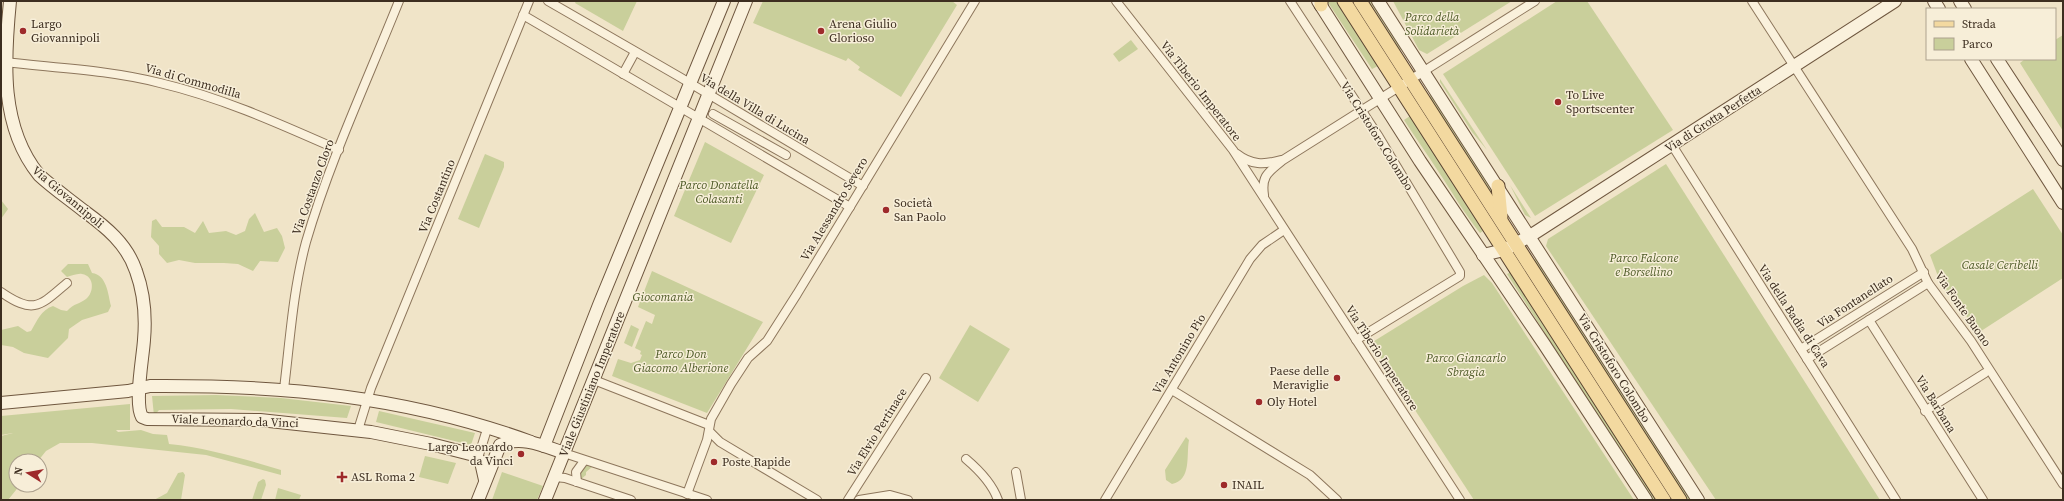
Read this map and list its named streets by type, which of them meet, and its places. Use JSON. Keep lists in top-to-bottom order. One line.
{"streets":{"main road":["Via Cristoforo Colombo"],"street":["Via di Commodilla","Via Tiberio Imperatore","Via della Villa di Lucina","Via di Grotta Perfetta","Via Costanzo Cloro","Via Costantino","Via Giovannipoli","Via Alessandro Severo","Via Fontanellato","Via Fonte Buono","Via della Badia di Cava","Via Antonino Pio","Viale Giustiniano Imperatore","Via Barbana","Viale Leonardo da Vinci","Via Elvio Pertinace"]},"crossings":[["Via di Commodilla","Via Costanzo Cloro"],["Via di Commodilla","Via Giovannipoli"],["Via Tiberio Imperatore","Via Cristoforo Colombo"],["Via Tiberio Imperatore","Via Antonino Pio"],["Via della Villa di Lucina","Via Alessandro Severo"],["Via della Villa di Lucina","Viale Giustiniano Imperatore"],["Via di Grotta Perfetta","Via Cristoforo Colombo"],["Via di Grotta Perfetta","Via Fonte Buono"],["Via di Grotta Perfetta","Via della Badia di Cava"],["Via Giovannipoli","Viale Leonardo da Vinci"],["Via Fontanellato","Via Fonte Buono"],["Via Fontanellato","Via della Badia di Cava"],["Via Fontanellato","Via Barbana"]],"parks":["Parco della Solidarietà","Parco Donatella Colasanti","Parco Falcone e Borsellino","Casale Ceribelli","Giocomania","Parco Don Giacomo Alberione","Parco Giancarlo Sbragia"],"places":{"other":["Largo Giovannipoli","Arena Giulio Glorioso","To Live Sportscenter","Società San Paolo","Paese delle Meraviglie","Oly Hotel","Largo Leonardo da Vinci","Poste Rapide","INAIL"],"health":["ASL Roma 2"]},"legend":["Strada","Parco"],"north":"left"}
